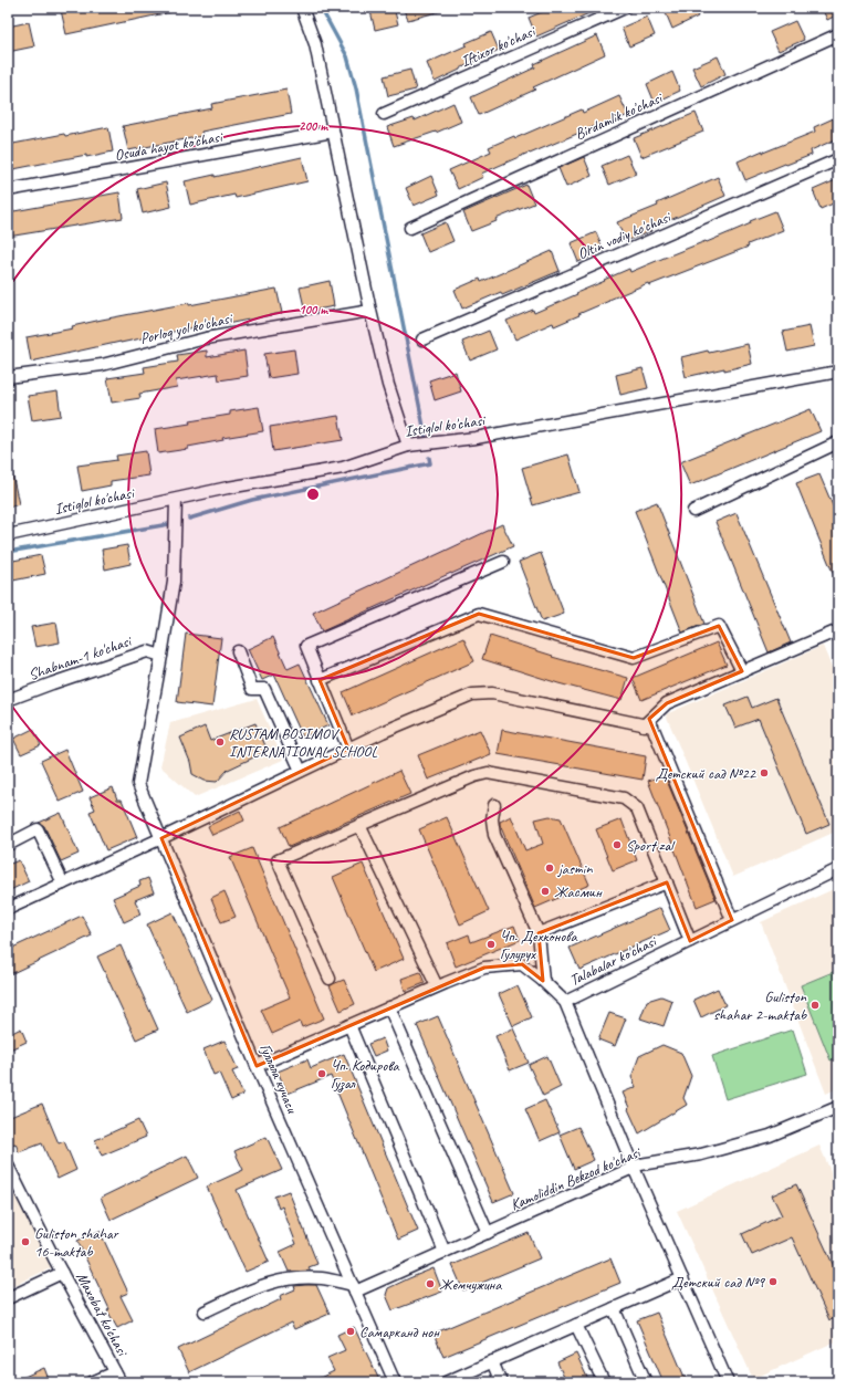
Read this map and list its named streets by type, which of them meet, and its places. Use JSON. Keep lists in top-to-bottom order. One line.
{"streets":{"street":["Iftixor ko'chasi","Birdamlik ko'chasi","Osuda hayot ko'chasi","Oltin vodiy ko'chasi","Porloq yol ko'chasi","Istiqlol ko'chasi","Shabnam-1 ko'chasi","Talabalar ko'chasi","Гуллола кучаси","Kamoliddin Bekzod ko'chasi","Maxobat ko'chasi"]},"crossings":[["Shabnam-1 ko'chasi","Гуллола кучаси"],["Talabalar ko'chasi","Гуллола кучаси"],["Гуллола кучаси","Kamoliddin Bekzod ko'chasi"]],"places":["RUSTAM BOSIMOV INTERNATIONAL SCHOOL","Детский сад №22","Sport zal","jasmin","Жасмин","Чп. Дехконова Гулурух","Guliston shahar 2-maktab","Чп. Кодирова Гузал","Guliston shahar 16-maktab","Детский сад №9","Жемчужина","Самарканд нон"],"rings":["200 m","100 m"]}
